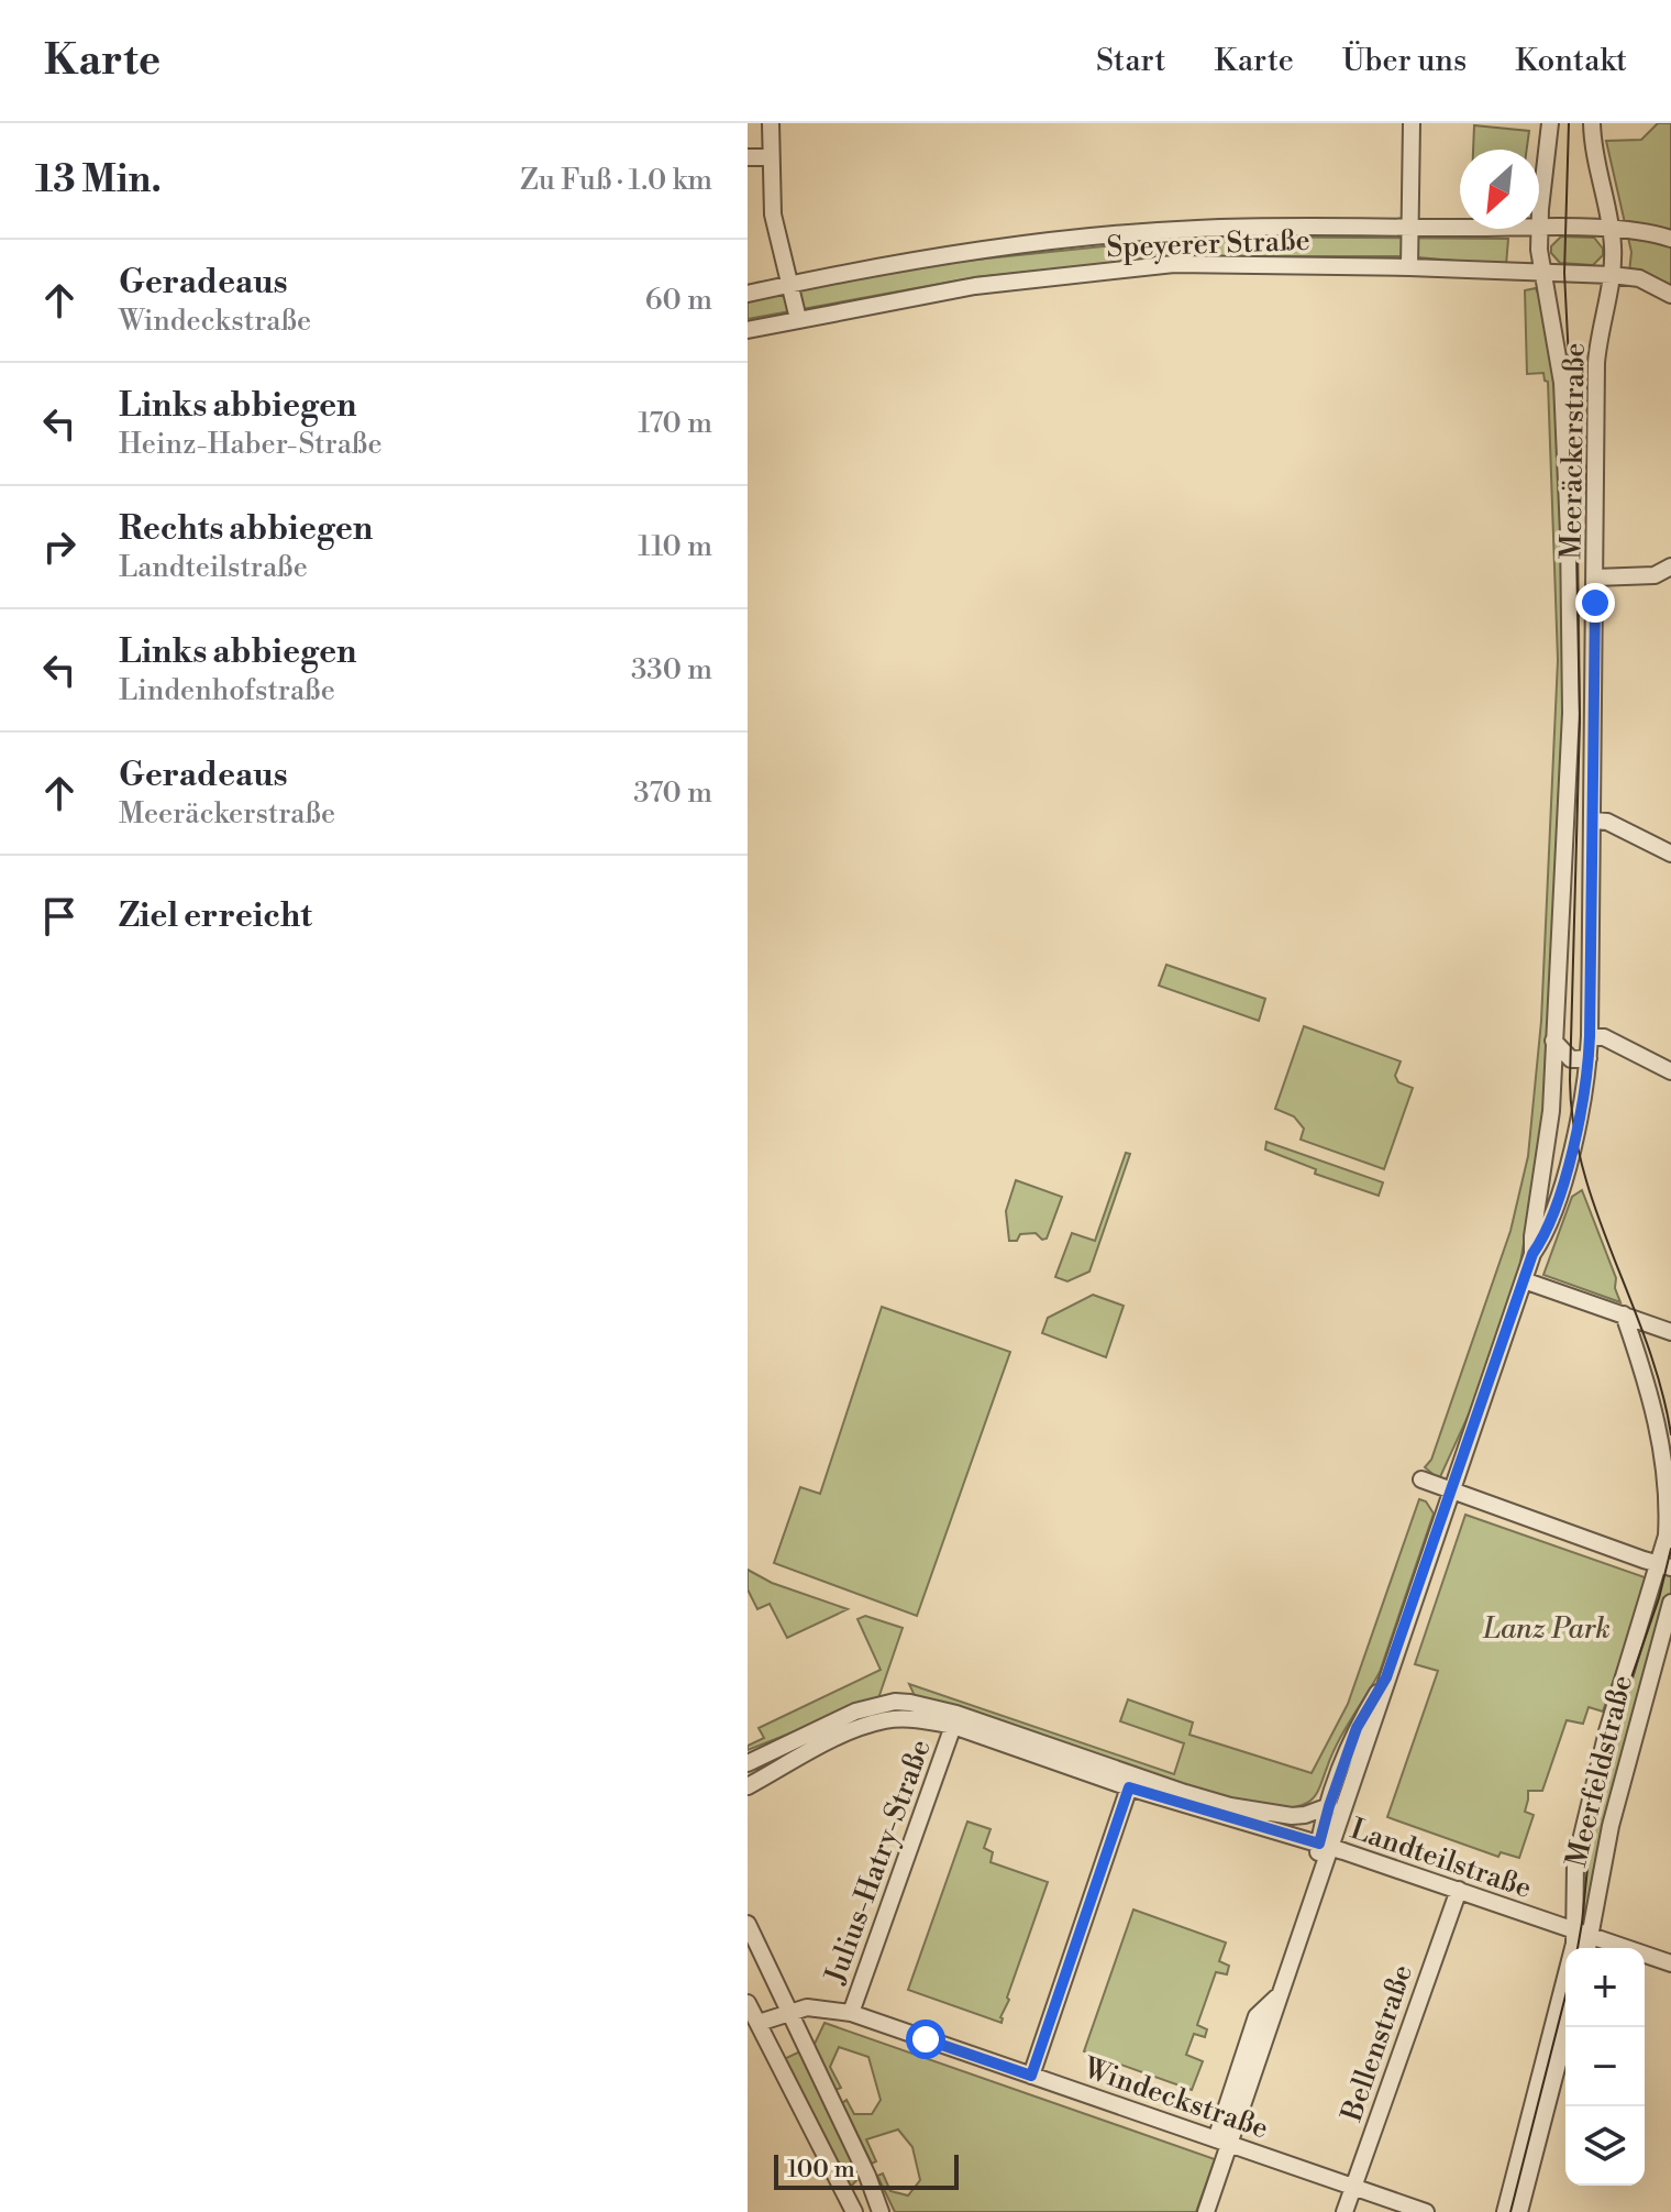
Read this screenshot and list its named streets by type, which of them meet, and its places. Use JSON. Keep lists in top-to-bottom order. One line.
{"streets":{"street":["Speyerer Straße","Meeräckerstraße","Meerfeldstraße","Landteilstraße","Julius-Hatry-Straße","Bellenstraße","Windeckstraße"]},"crossings":[["Speyerer Straße","Meeräckerstraße"],["Meerfeldstraße","Landteilstraße"],["Landteilstraße","Julius-Hatry-Straße"],["Landteilstraße","Bellenstraße"],["Julius-Hatry-Straße","Windeckstraße"],["Bellenstraße","Windeckstraße"]],"parks":["Lanz Park"],"scale_bar":"100 m","north":"bottom left","page":{"header":"Karte","nav":["Start","Karte","Über uns","Kontakt"],"heading":["13 Min.","Zu Fuß · 1.0 km"],"list":[["Geradeaus","Windeckstraße","60 m"],["Links abbiegen","Heinz-Haber-Straße","170 m"],["Rechts abbiegen","Landteilstraße","110 m"],["Links abbiegen","Lindenhofstraße","330 m"],["Geradeaus","Meeräckerstraße","370 m"],"Ziel erreicht"],"map_buttons":["+","−"],"scale":"100 m"}}
